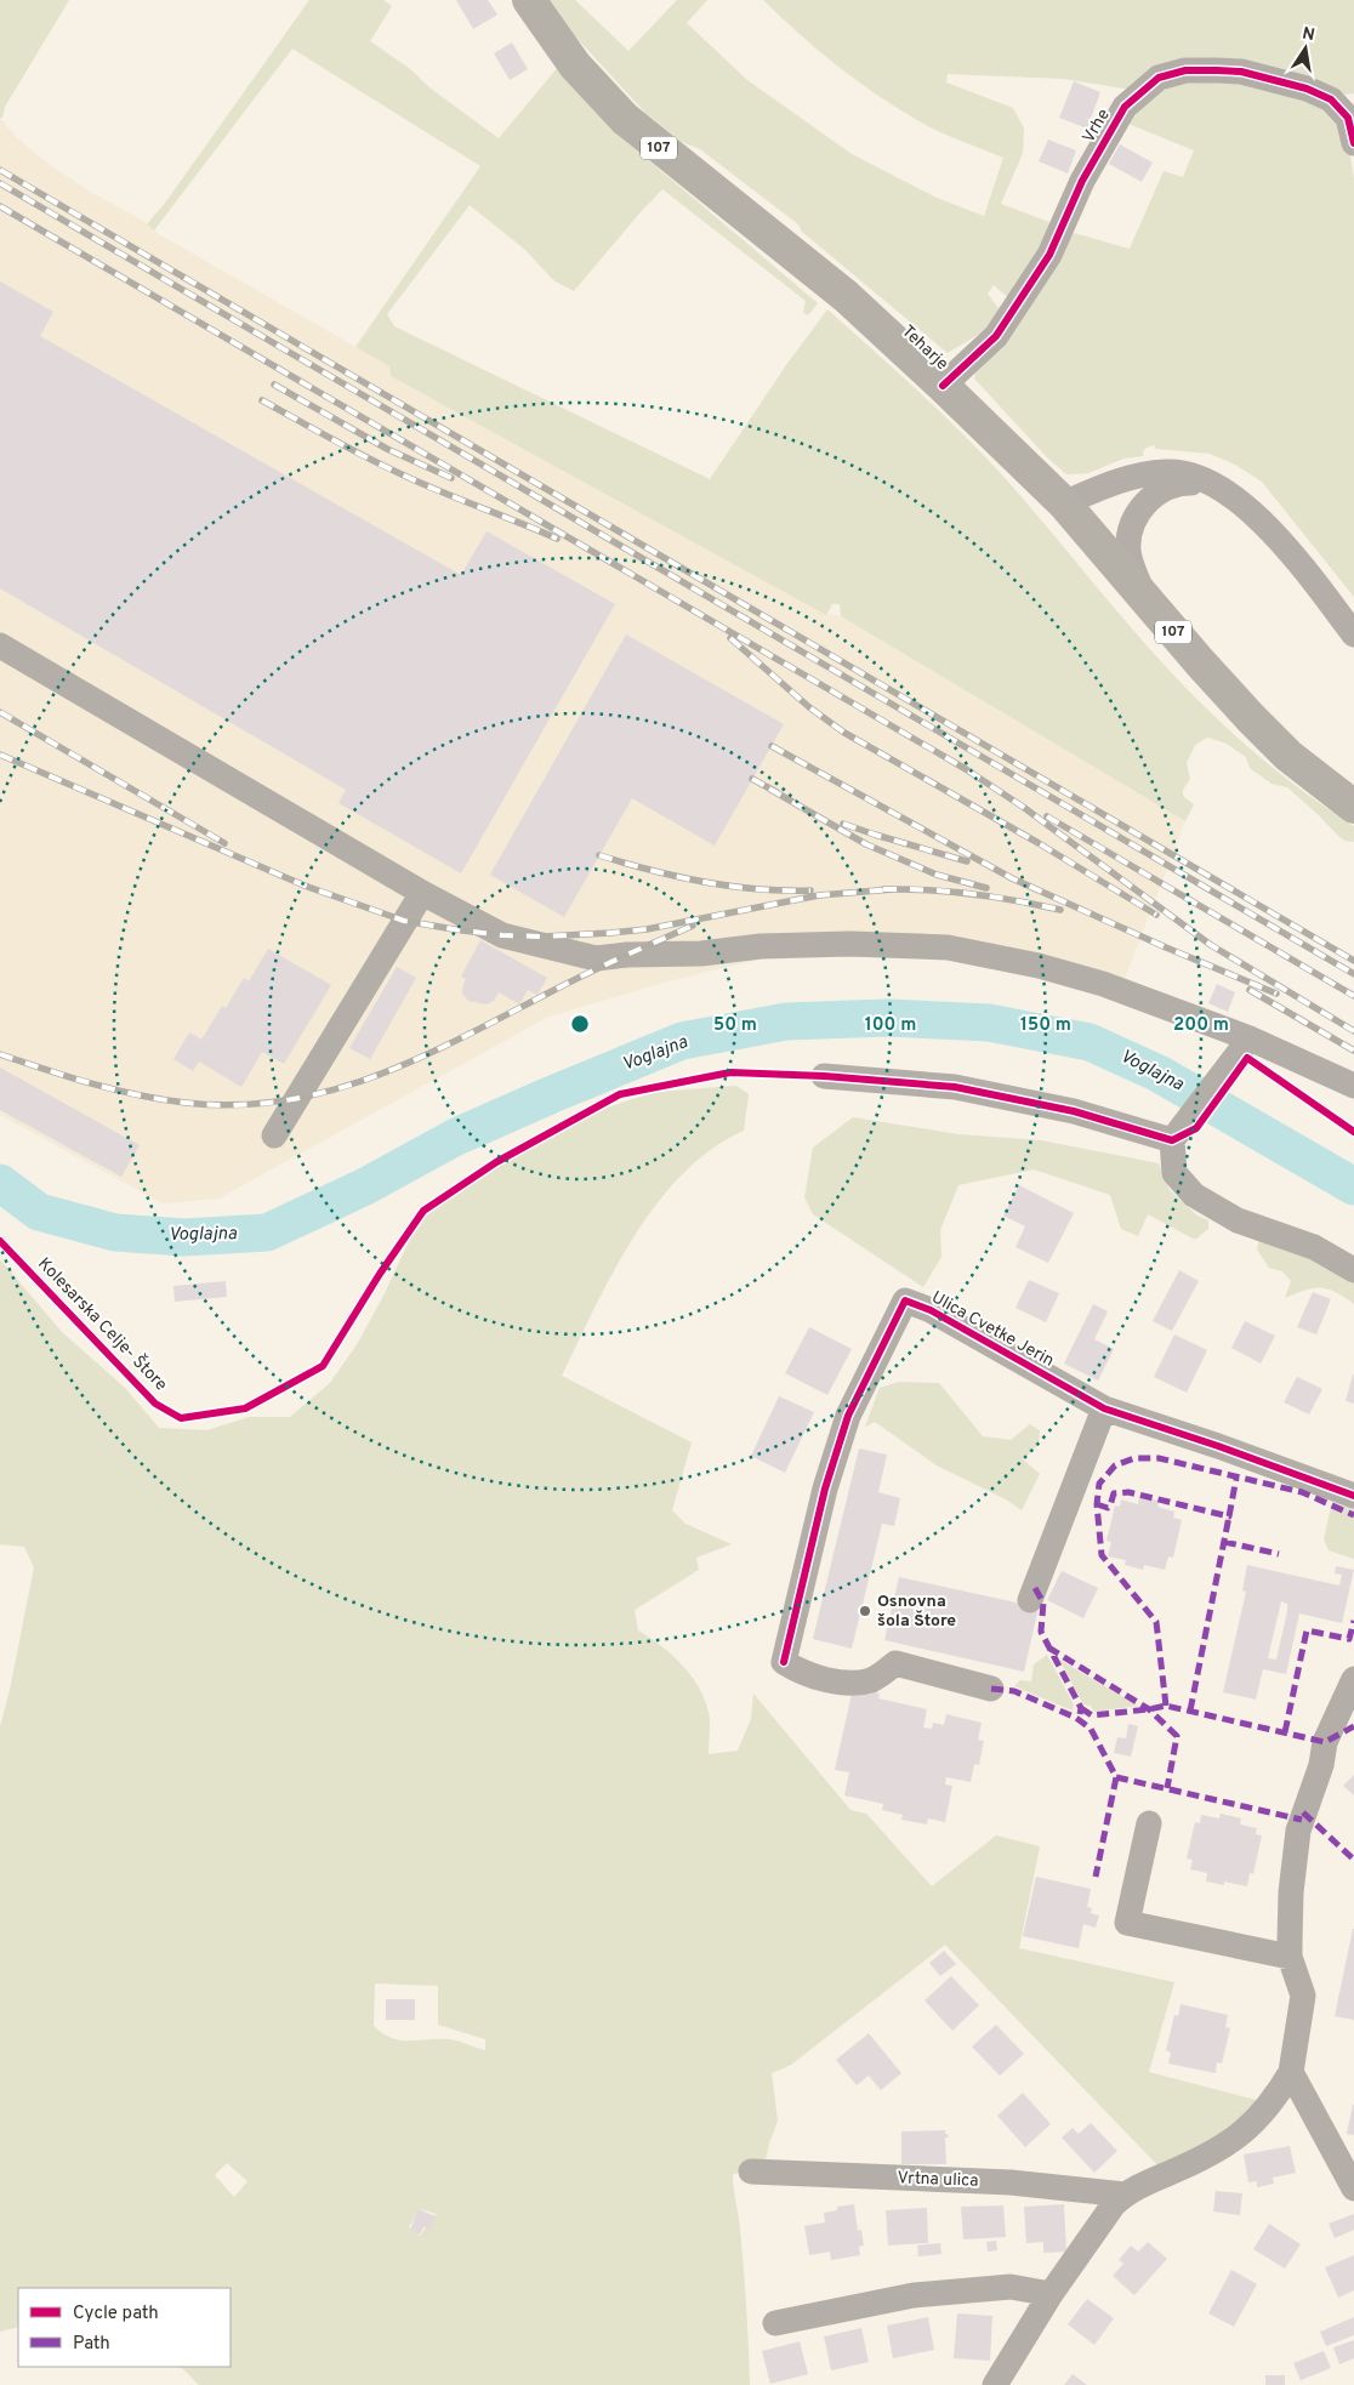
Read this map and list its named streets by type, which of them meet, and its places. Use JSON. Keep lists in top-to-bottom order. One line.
{"streets":{"main road":["107","Teharje"],"street":["Vrhe","Ulica Cvetke Jerin","Vrtna ulica"],"cycle path":["Kolesarska Celje- Štore"]},"crossings":[["Vrhe","Teharje"],["107","Teharje"]],"water":["Voglajna"],"places":["Osnovna šola Štore"],"legend":["Cycle path","Path"],"north":"top","rings":["50 m","100 m","150 m","200 m"]}
